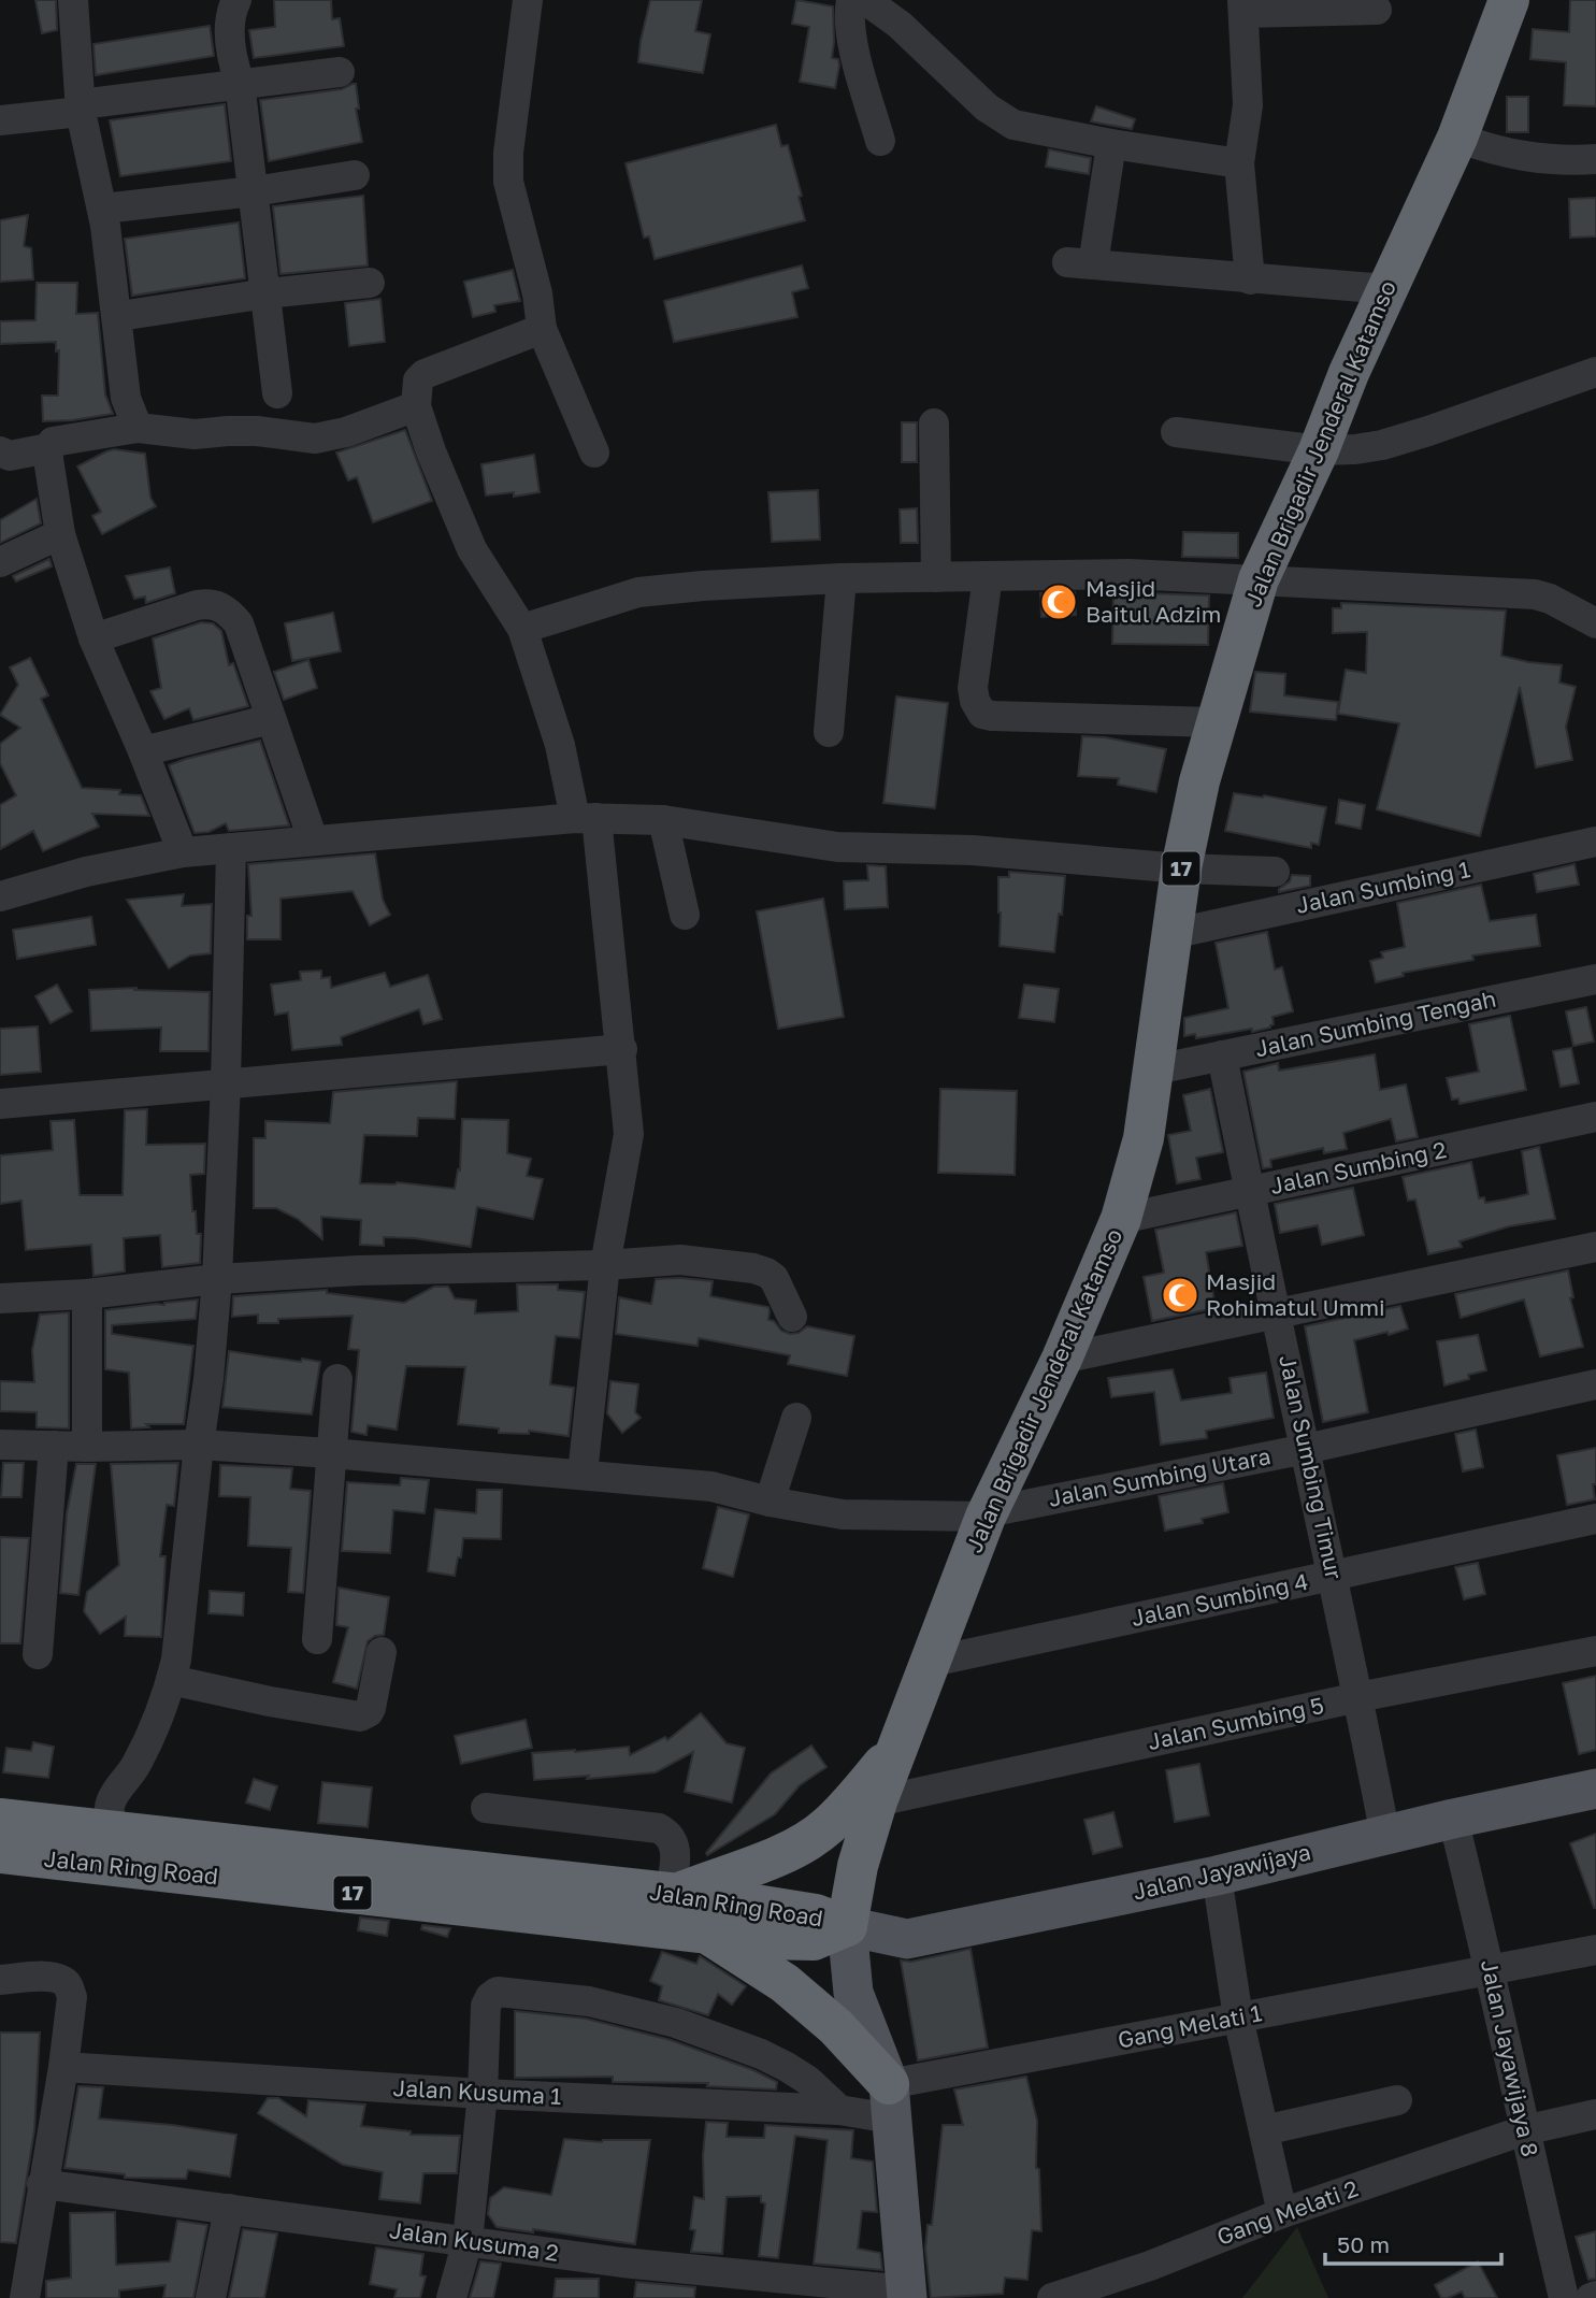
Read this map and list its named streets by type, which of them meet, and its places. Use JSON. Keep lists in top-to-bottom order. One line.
{"streets":{"highway":["Jalan Brigadir Jenderal Katamso","17","Jalan Ring Road"],"main road":["Jalan Jayawijaya"],"street":["Jalan Sumbing 1","Jalan Sumbing Tengah","Jalan Sumbing 2","Jalan Sumbing Timur","Jalan Sumbing Utara","Jalan Sumbing 4","Jalan Sumbing 5","Gang Melati 1","Jalan Jayawijaya 8","Jalan Kusuma 1","Gang Melati 2","Jalan Kusuma 2"]},"crossings":[["Jalan Brigadir Jenderal Katamso","17"],["Jalan Brigadir Jenderal Katamso","Jalan Sumbing 1"],["Jalan Brigadir Jenderal Katamso","Jalan Sumbing Tengah"],["Jalan Brigadir Jenderal Katamso","Jalan Sumbing 2"],["Jalan Brigadir Jenderal Katamso","Jalan Sumbing Utara"],["Jalan Brigadir Jenderal Katamso","Jalan Sumbing 4"],["Jalan Brigadir Jenderal Katamso","Jalan Sumbing 5"],["Jalan Brigadir Jenderal Katamso","Jalan Ring Road"],["Jalan Brigadir Jenderal Katamso","Jalan Jayawijaya"],["17","Jalan Ring Road"],["Jalan Sumbing Tengah","Jalan Sumbing Timur"],["Jalan Sumbing 2","Jalan Sumbing Timur"],["Jalan Sumbing Timur","Jalan Sumbing Utara"],["Jalan Sumbing Timur","Jalan Sumbing 4"],["Jalan Sumbing Timur","Jalan Sumbing 5"],["Jalan Sumbing Timur","Jalan Jayawijaya"],["Jalan Ring Road","Jalan Jayawijaya"],["Jalan Jayawijaya","Jalan Jayawijaya 8"],["Gang Melati 1","Jalan Jayawijaya 8"],["Gang Melati 1","Jalan Kusuma 1"],["Jalan Jayawijaya 8","Gang Melati 2"]],"places":{"mosque":["Masjid Baitul Adzim","Masjid Rohimatul Ummi"]},"scale_bar":"50 m"}
